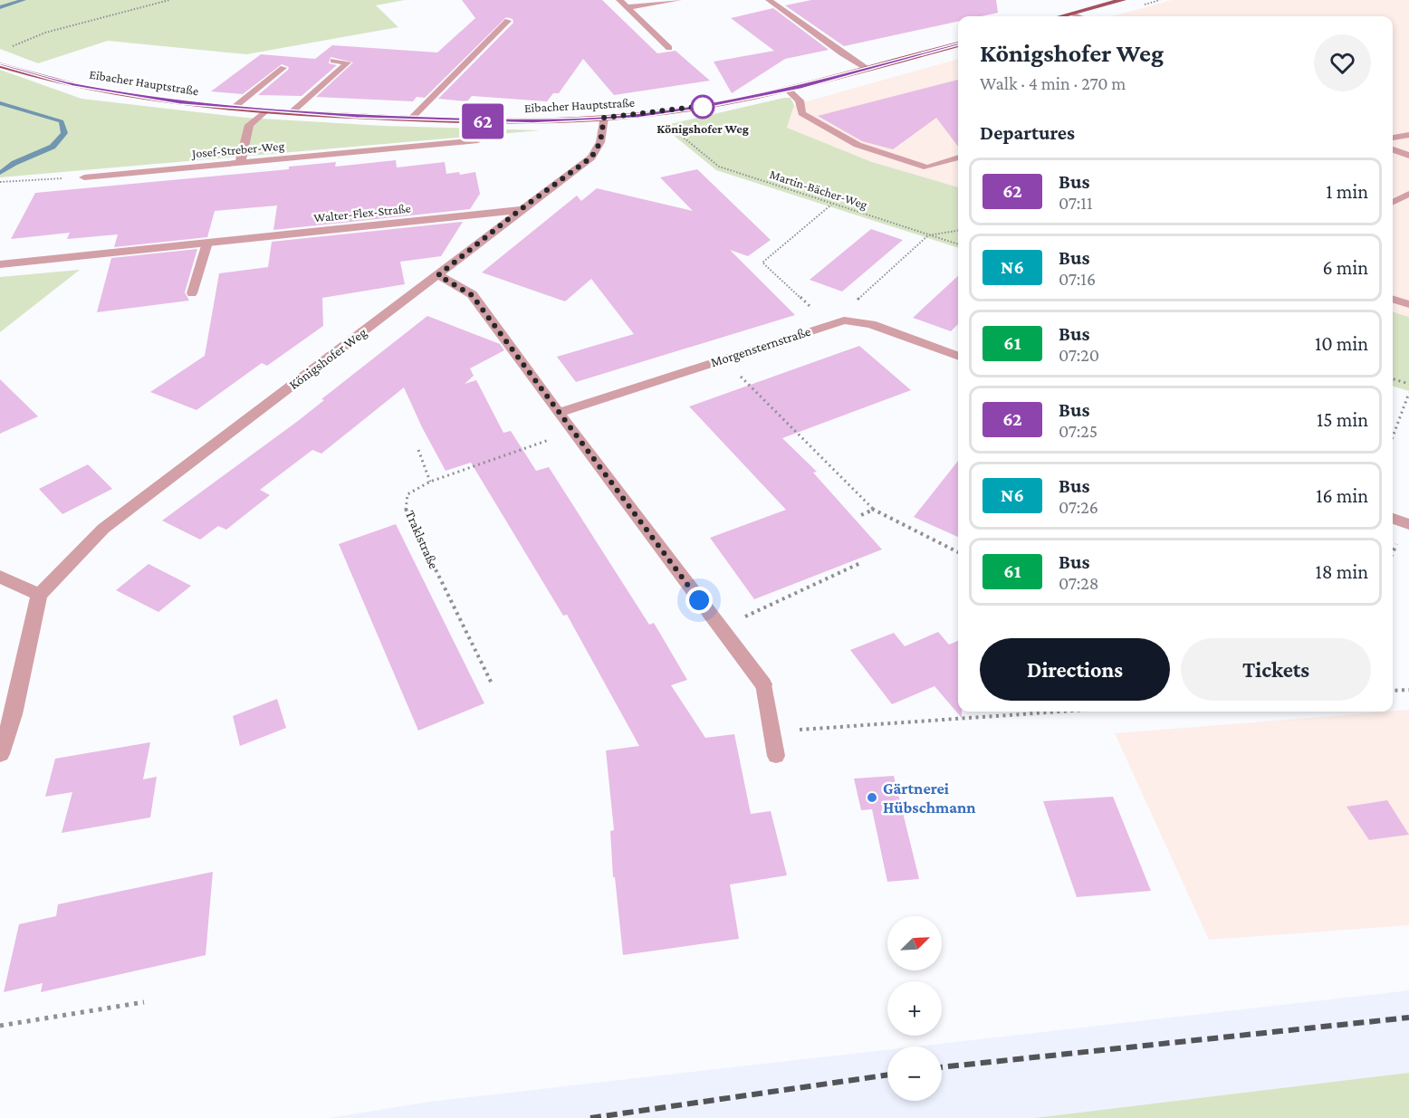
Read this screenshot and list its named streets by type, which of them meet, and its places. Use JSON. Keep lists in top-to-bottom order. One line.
{"streets":{"main road":["Eibacher Hauptstraße"],"street":["Josef-Streber-Weg","Walter-Flex-Straße","Morgensternstraße","Königshofer Weg"],"path":["Martin-Bächer-Weg","Traklstraße"]},"crossings":[["Eibacher Hauptstraße","Königshofer Weg"],["Walter-Flex-Straße","Königshofer Weg"]],"places":["Königshofer Weg","Gärtnerei Hübschmann"],"lines":["bus line 62"],"north":"top right","page":{"on_map":"62","heading":[["Königshofer Weg","Walk · 4 min · 270 m"],"Departures"],"list":[{"mark":"62","name":"Bus","note":"07:11","value":"1 min"},{"mark":"N6","name":"Bus","note":"07:16","value":"6 min"},{"mark":"61","name":"Bus","note":"07:20","value":"10 min"},{"mark":"62","name":"Bus","note":"07:25","value":"15 min"},{"mark":"N6","name":"Bus","note":"07:26","value":"16 min"},{"mark":"61","name":"Bus","note":"07:28","value":"18 min"}],"buttons":["Directions","Tickets"],"map_buttons":["+","−"]}}
